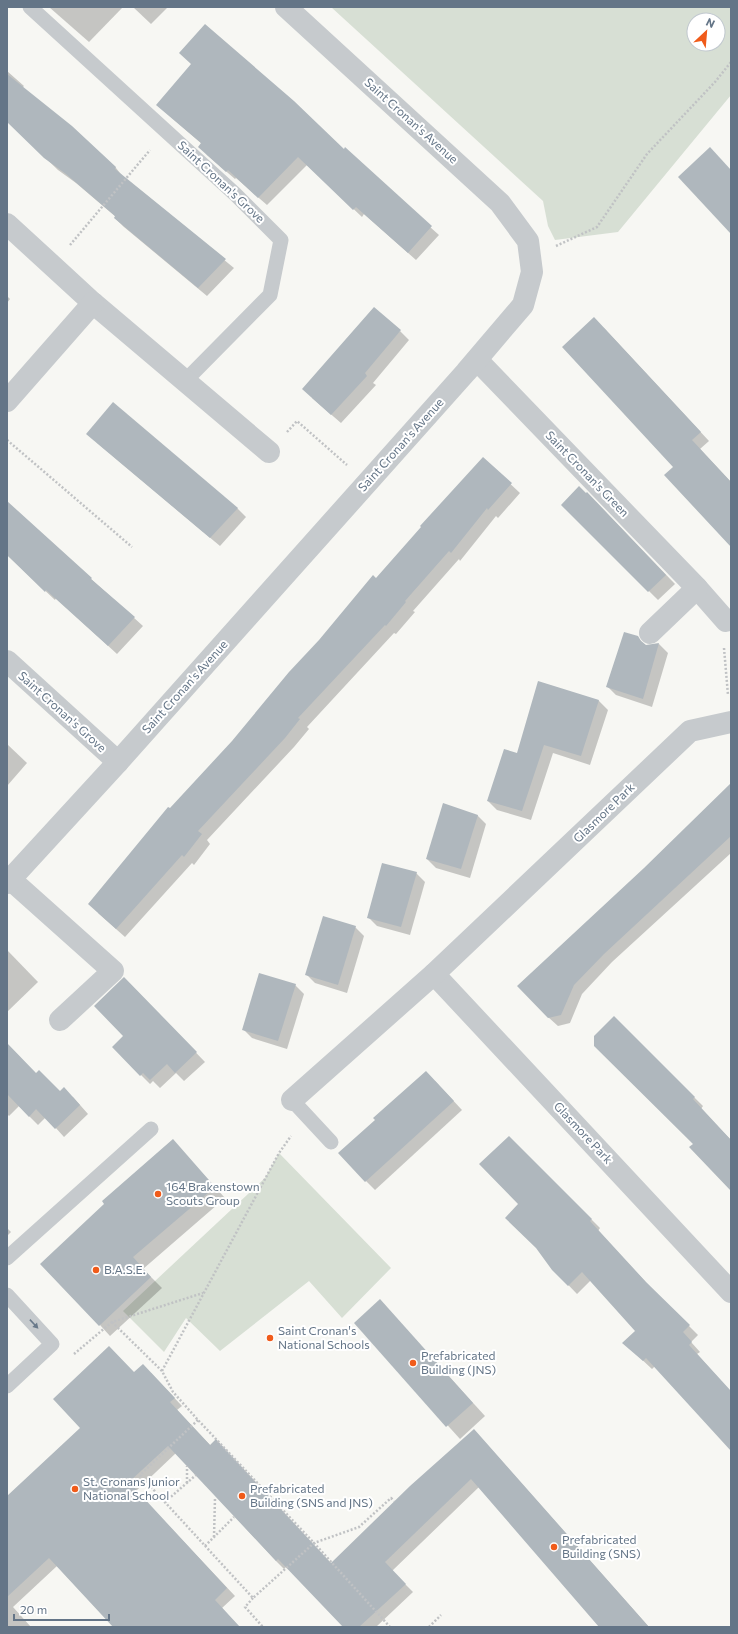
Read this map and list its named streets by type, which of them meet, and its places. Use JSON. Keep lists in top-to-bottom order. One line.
{"streets":{"street":["Saint Cronan's Avenue","Saint Cronan's Grove","Saint Cronan's Green","Glasmore Park"]},"crossings":[["Saint Cronan's Avenue","Saint Cronan's Grove"],["Saint Cronan's Avenue","Saint Cronan's Green"]],"places":["164 Brakenstown Scouts Group","B.A.S.E.","Saint Cronan's National Schools","Prefabricated Building (JNS)","St. Cronans Junior National School","Prefabricated Building (SNS and JNS)","Prefabricated Building (SNS)"],"scale_bar":"20 m","north":"top right"}
